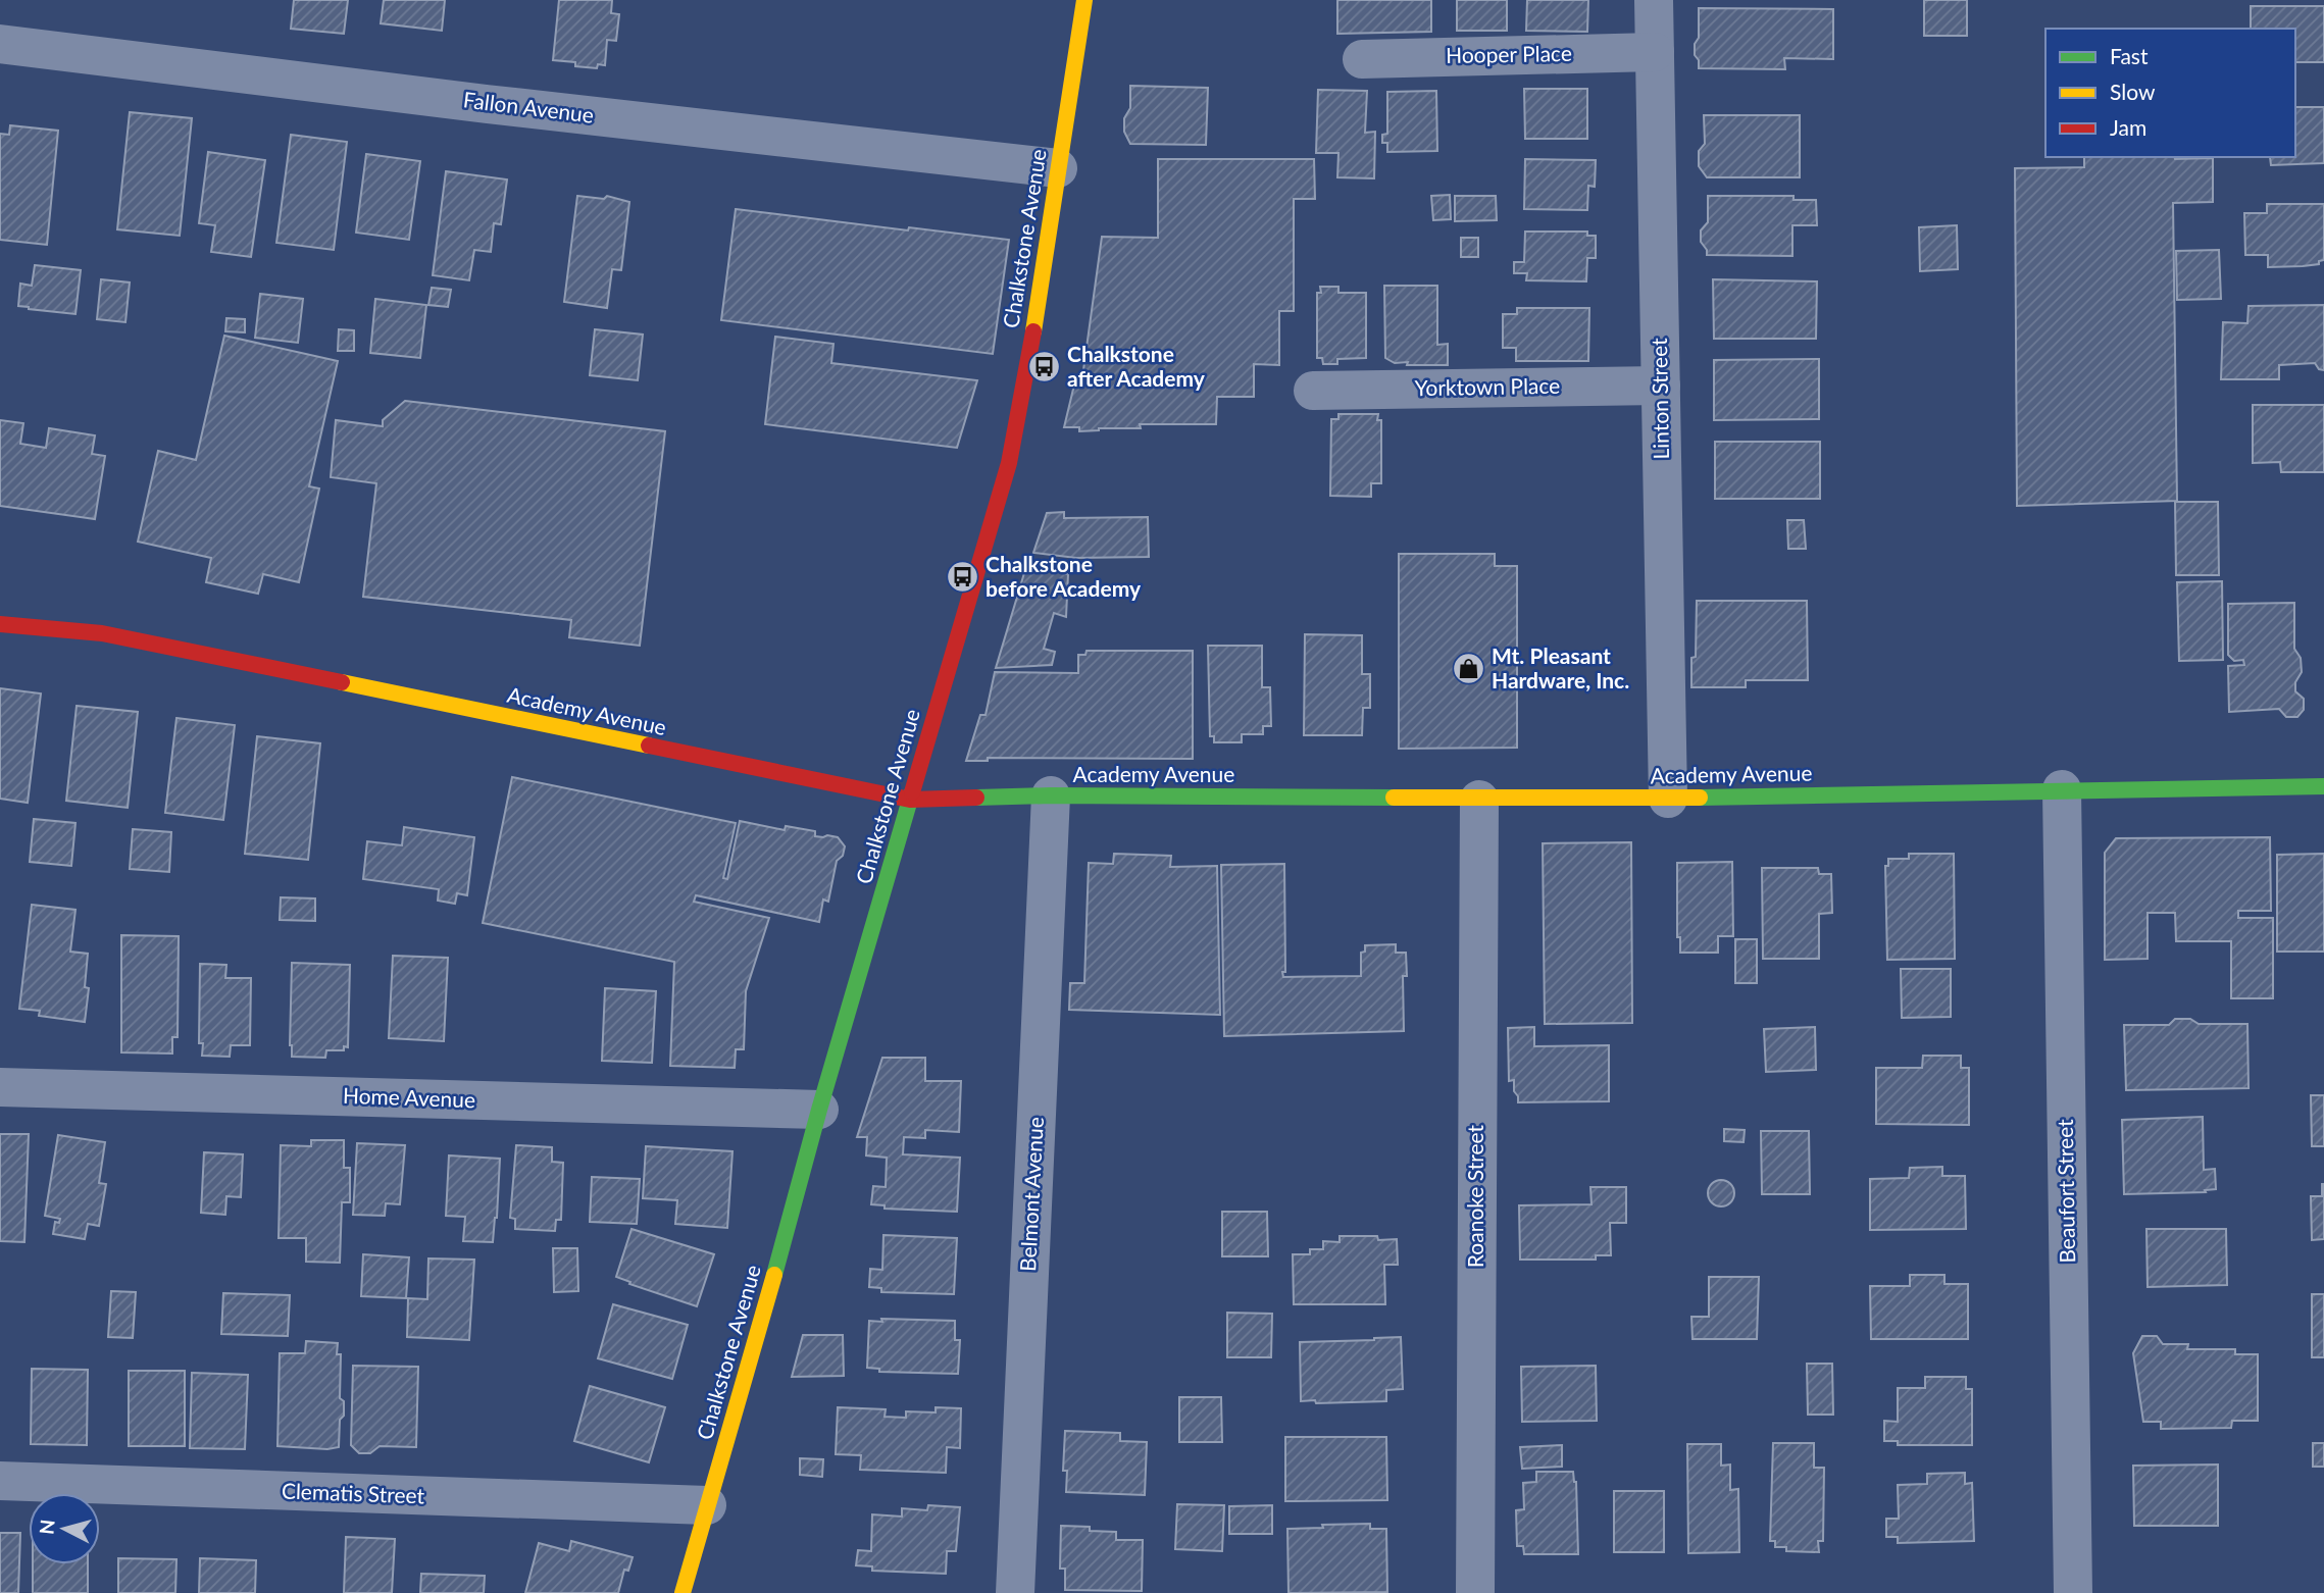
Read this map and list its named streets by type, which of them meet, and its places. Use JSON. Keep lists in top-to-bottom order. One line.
{"streets":{"street":["Hooper Place","Fallon Avenue","Chalkstone Avenue","Yorktown Place","Linton Street","Academy Avenue","Home Avenue","Beaufort Street","Belmont Avenue","Roanoke Street","Clematis Street"]},"crossings":[["Hooper Place","Linton Street"],["Fallon Avenue","Chalkstone Avenue"],["Chalkstone Avenue","Academy Avenue"],["Chalkstone Avenue","Home Avenue"],["Chalkstone Avenue","Clematis Street"],["Yorktown Place","Linton Street"],["Linton Street","Academy Avenue"],["Academy Avenue","Beaufort Street"],["Academy Avenue","Belmont Avenue"],["Academy Avenue","Roanoke Street"]],"places":{"bus stop":["Chalkstone after Academy","Chalkstone before Academy"],"shop":["Mt. Pleasant Hardware, Inc."]},"legend":["Fast","Slow","Jam"],"north":"left"}
